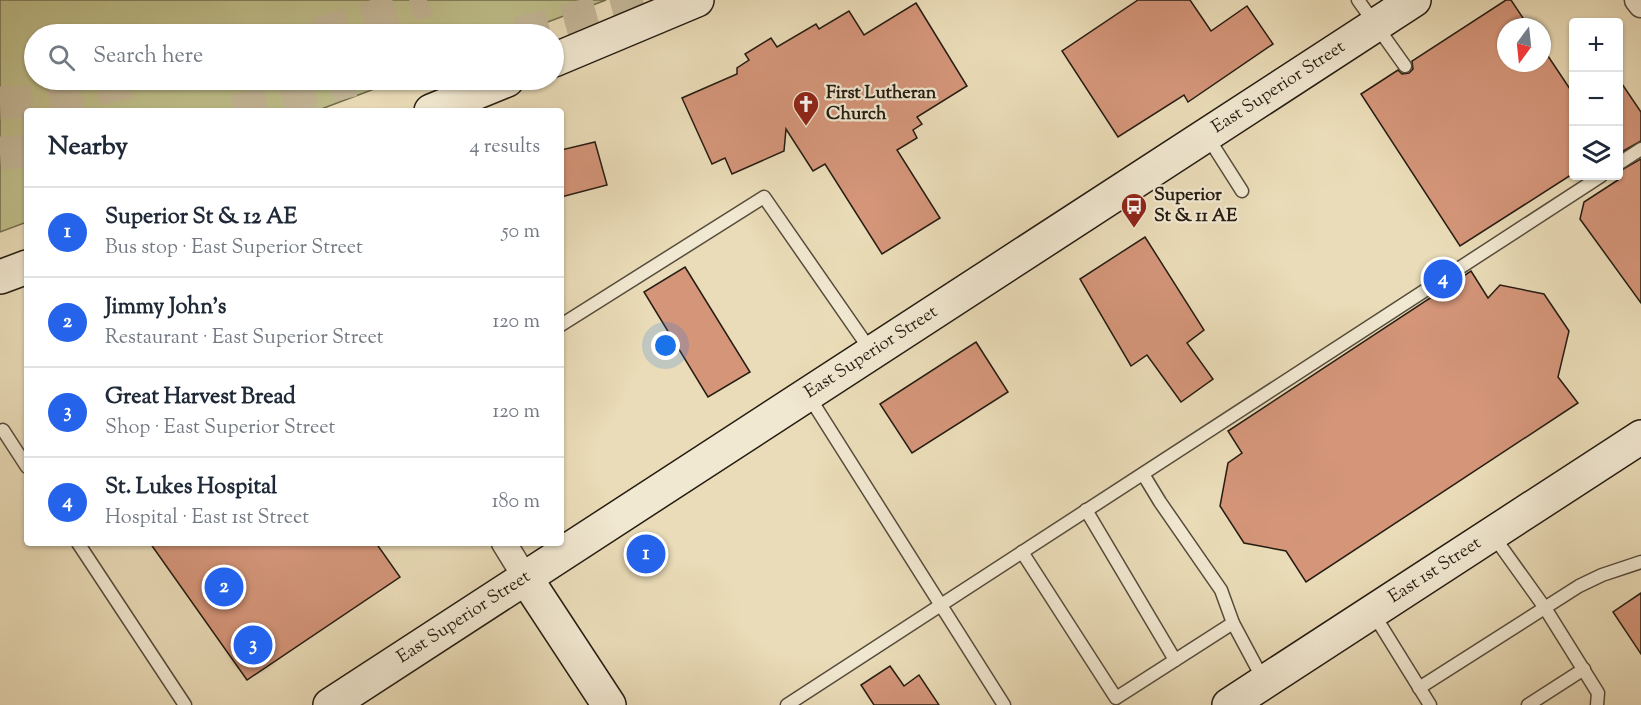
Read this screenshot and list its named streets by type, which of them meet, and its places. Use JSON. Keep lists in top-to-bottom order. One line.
{"streets":{"street":["East Superior Street","East 1st Street"]},"places":{"church":["First Lutheran Church"],"bus stop":["Superior St & 11 AE"]},"north":"bottom","page":{"map_buttons":["+","−"],"search":"Search here","heading":["Nearby","4 results"],"list":[{"mark":"1","name":"Superior St & 12 AE","note":"Bus stop · East Superior Street","value":"50 m"},{"mark":"2","name":"Jimmy John's","note":"Restaurant · East Superior Street","value":"120 m"},{"mark":"3","name":"Great Harvest Bread","note":"Shop · East Superior Street","value":"120 m"},{"mark":"4","name":"St. Lukes Hospital","note":"Hospital · East 1st Street","value":"180 m"}],"pins":["4","1","2","3"]}}
